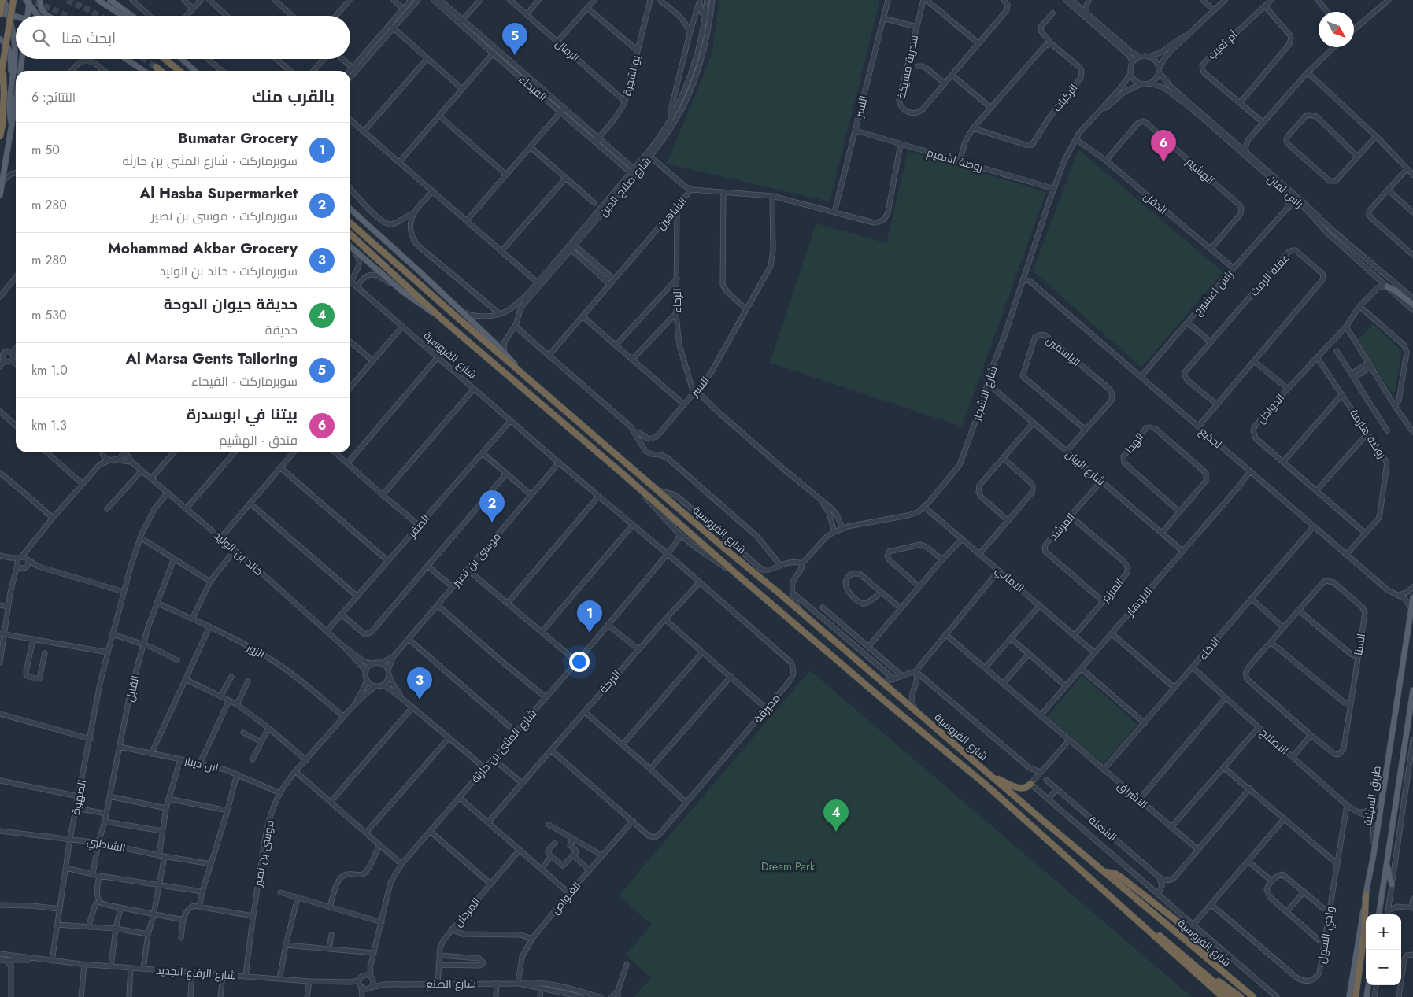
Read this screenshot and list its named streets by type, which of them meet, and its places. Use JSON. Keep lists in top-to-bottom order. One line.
{"streets":{"highway":["شارع الفروسية"],"main road":["طريق السيلية"],"street":["أم ثغيب","الرمال","سدرية مسيكة","بو اشجرة","الفيحاء","الركيات","النسر","روضة اشميم","الهشيم","شارع صلاح الدين","راس لفان","الدقل","الشاهين","عقلة الرمث","راس اعشيرج","الرخاء","الياسمين","شارع الاشجار","الدواخل","روضة هارمة","لجذيع","الهدا","شارع البيان","الصقر","المرشد","خالد بن الوليد","موسى بن نصير","الاماني","المرزم","الازدهار","السنا","الاخاء","الزور","البركة","القابل","محيرقة","الاصلاح","شارع المثنى بن حارثة","ابن دينار","الاشراق","الصهوة","الشعلة","الشاطبي","الغـواص","المرجان","وادي السهل","شارع الرفاع الجديد","شارع الصنع"]},"crossings":[["الرمال","بو اشجرة"],["سدرية مسيكة","النسر"],["بو اشجرة","الفيحاء"],["الفيحاء","شارع صلاح الدين"],["النسر","روضة اشميم"],["النسر","الرخاء"],["النسر","شارع الفروسية"],["روضة اشميم","شارع الاشجار"],["الهشيم","الدقل"],["شارع صلاح الدين","الشاهين"],["شارع صلاح الدين","شارع الفروسية"],["راس لفان","راس اعشيرج"],["راس لفان","شارع الاشجار"],["راس لفان","الدواخل"],["الدقل","راس اعشيرج"],["الدقل","شارع الاشجار"],["الشاهين","الرخاء"],["الشاهين","شارع الفروسية"],["عقلة الرمث","لجذيع"],["راس اعشيرج","لجذيع"],["الرخاء","شارع الاشجار"],["الياسمين","شارع البيان"],["شارع الفروسية","الصقر"],["شارع الفروسية","موسى بن نصير"],["شارع الفروسية","البركة"],["شارع الفروسية","محيرقة"],["شارع الفروسية","شارع المثنى بن حارثة"],["شارع الاشجار","لجذيع"],["شارع الاشجار","شارع البيان"],["شارع الاشجار","الاماني"],["الدواخل","روضة هارمة"],["روضة هارمة","لجذيع"],["لجذيع","الازدهار"],["لجذيع","الاخاء"],["لجذيع","طريق السيلية"],["الهدا","شارع البيان"],["شارع البيان","المرشد"],["شارع البيان","الازدهار"],["الصقر","خالد بن الوليد"],["المرشد","المرزم"],["خالد بن الوليد","موسى بن نصير"],["خالد بن الوليد","الصهوة"],["موسى بن نصير","الزور"],["موسى بن نصير","ابن دينار"],["موسى بن نصير","شارع الرفاع الجديد"],["الاماني","المرزم"],["الاماني","الازدهار"],["الازدهار","الاشراق"],["الاخاء","الاصلاح"],["الاخاء","الاشراق"],["الزور","القابل"],["البركة","محيرقة"],["القابل","ابن دينار"],["القابل","الشاطبي"],["محيرقة","الغـواص"],["الاصلاح","طريق السيلية"],["الاصلاح","وادي السهل"],["شارع المثنى بن حارثة","شارع الرفاع الجديد"],["شارع المثنى بن حارثة","شارع الصنع"],["الصهوة","الشاطبي"],["الصهوة","شارع الرفاع الجديد"],["الغـواص","شارع الصنع"],["المرجان","شارع الصنع"],["شارع الرفاع الجديد","شارع الصنع"]],"parks":["Dream Park"],"north":"bottom right","page":{"search":"ابحث هنا","pins":["5","6","2","1","3","4"],"heading":["بالقرب منك","النتائج: 6"],"list":[{"mark":"1","name":"Bumatar Grocery","note":"سوبرماركت · شارع المثنى بن حارثة","value":"50 m"},{"mark":"2","name":"Al Hasba Supermarket","note":"سوبرماركت · موسى بن نصير","value":"280 m"},{"mark":"3","name":"Mohammad Akbar Grocery","note":"سوبرماركت · خالد بن الوليد","value":"280 m"},{"mark":"4","name":"حديقة حيوان الدوحة","note":"حديقة","value":"530 m"},{"mark":"5","name":"Al Marsa Gents Tailoring","note":"سوبرماركت · الفيحاء","value":"1.0 km"},{"mark":"6","name":"بيتنا في ابوسدرة","note":"فندق · الهشيم","value":"1.3 km"}],"map_buttons":["+","−"]}}
